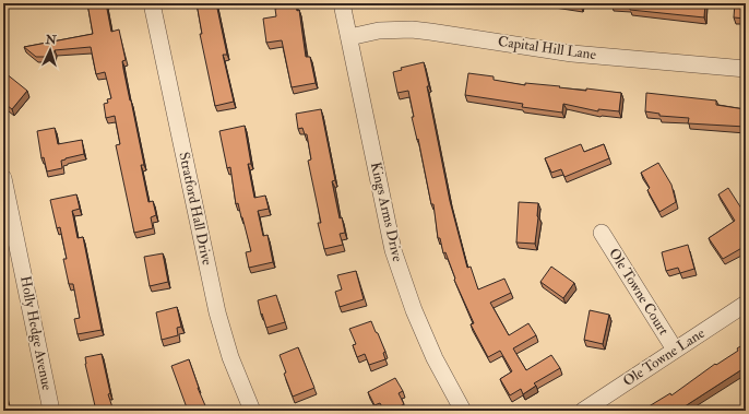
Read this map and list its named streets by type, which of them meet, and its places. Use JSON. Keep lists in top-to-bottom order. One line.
{"streets":{"street":["Capital Hill Lane","Stratford Hall Drive","Kings Arms Drive","Ole Towne Court","Holly Hedge Avenue","Ole Towne Lane"]},"crossings":[["Capital Hill Lane","Kings Arms Drive"],["Ole Towne Court","Ole Towne Lane"]],"north":"top"}
